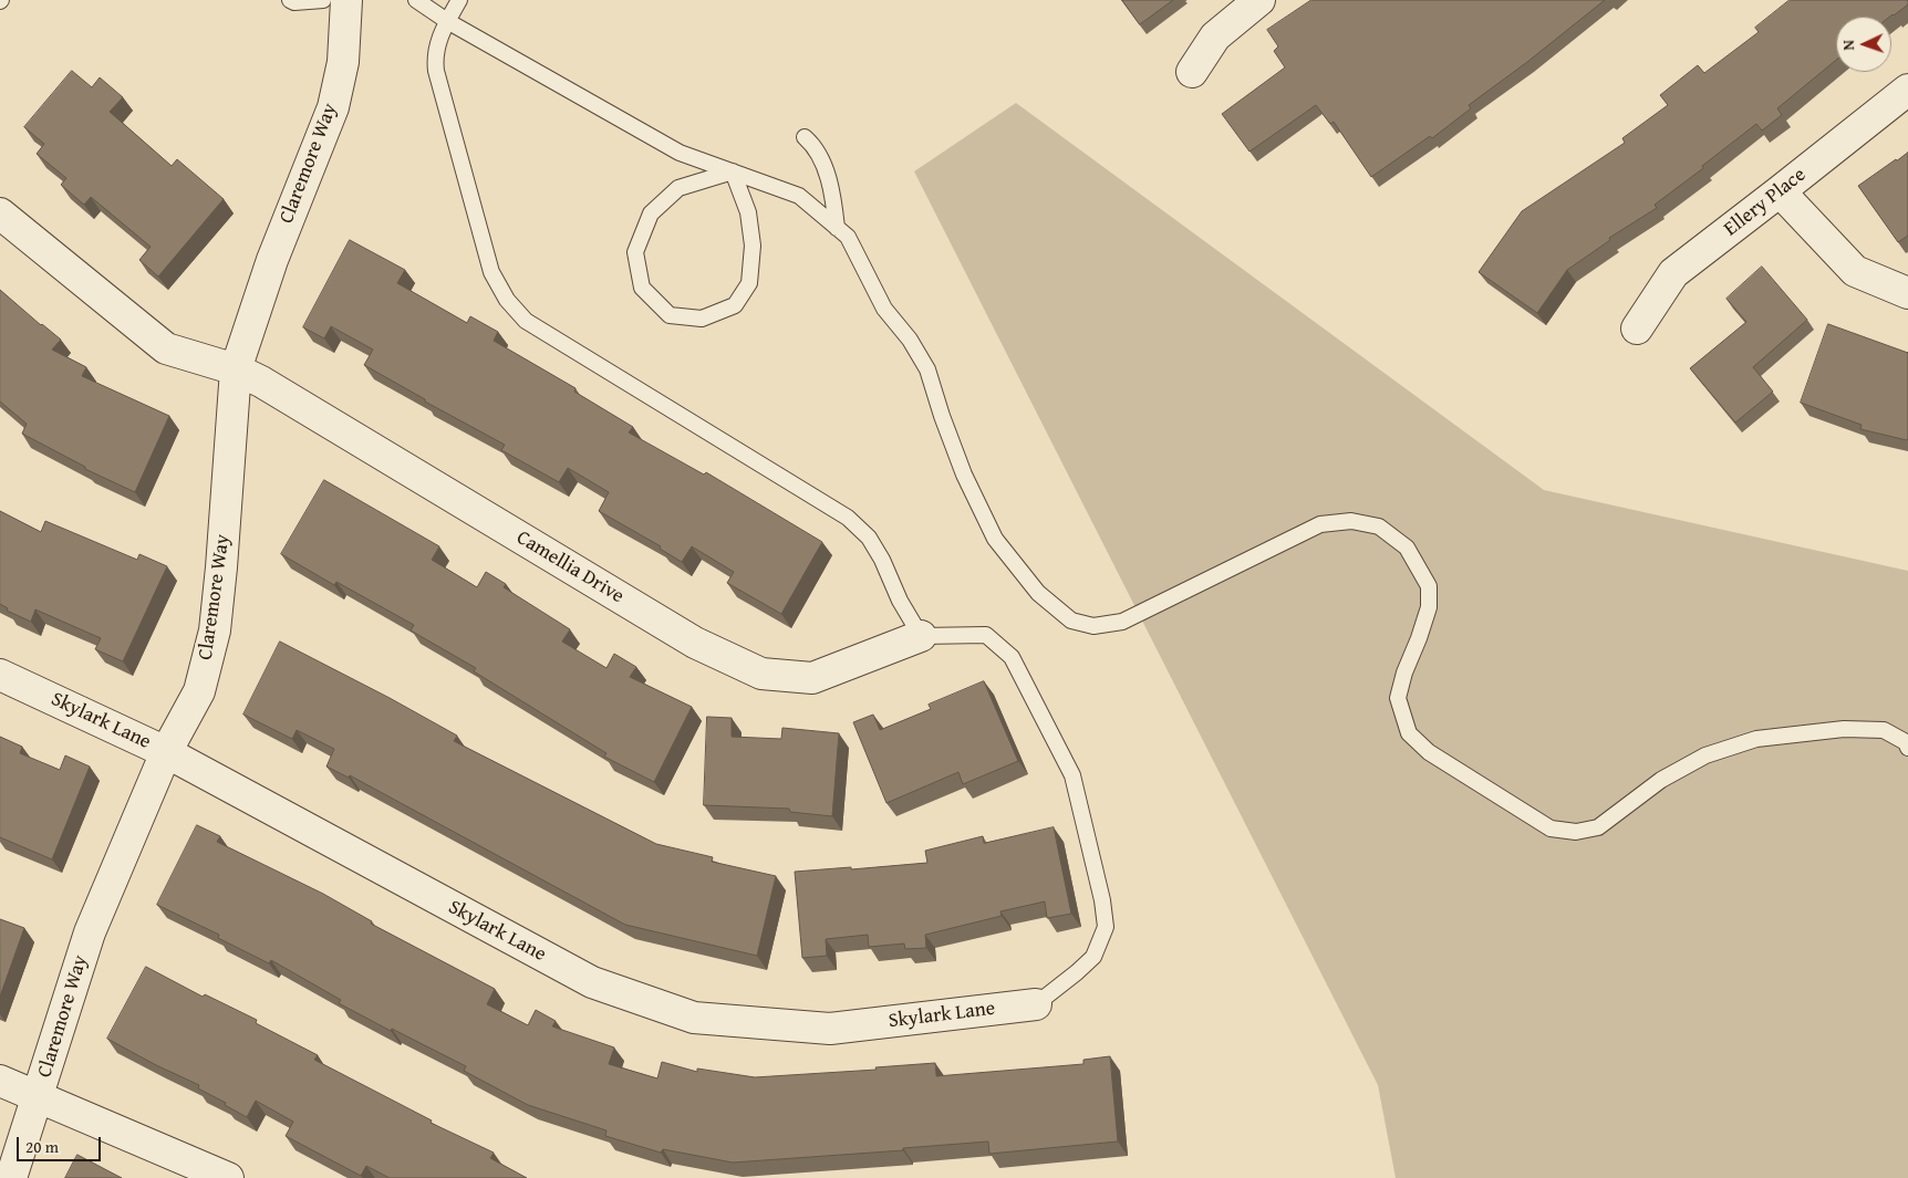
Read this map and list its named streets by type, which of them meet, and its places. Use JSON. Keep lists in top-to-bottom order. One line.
{"streets":{"street":["Claremore Way","Ellery Place","Camellia Drive","Skylark Lane"]},"crossings":[["Claremore Way","Camellia Drive"],["Claremore Way","Skylark Lane"]],"scale_bar":"20 m","north":"left"}
